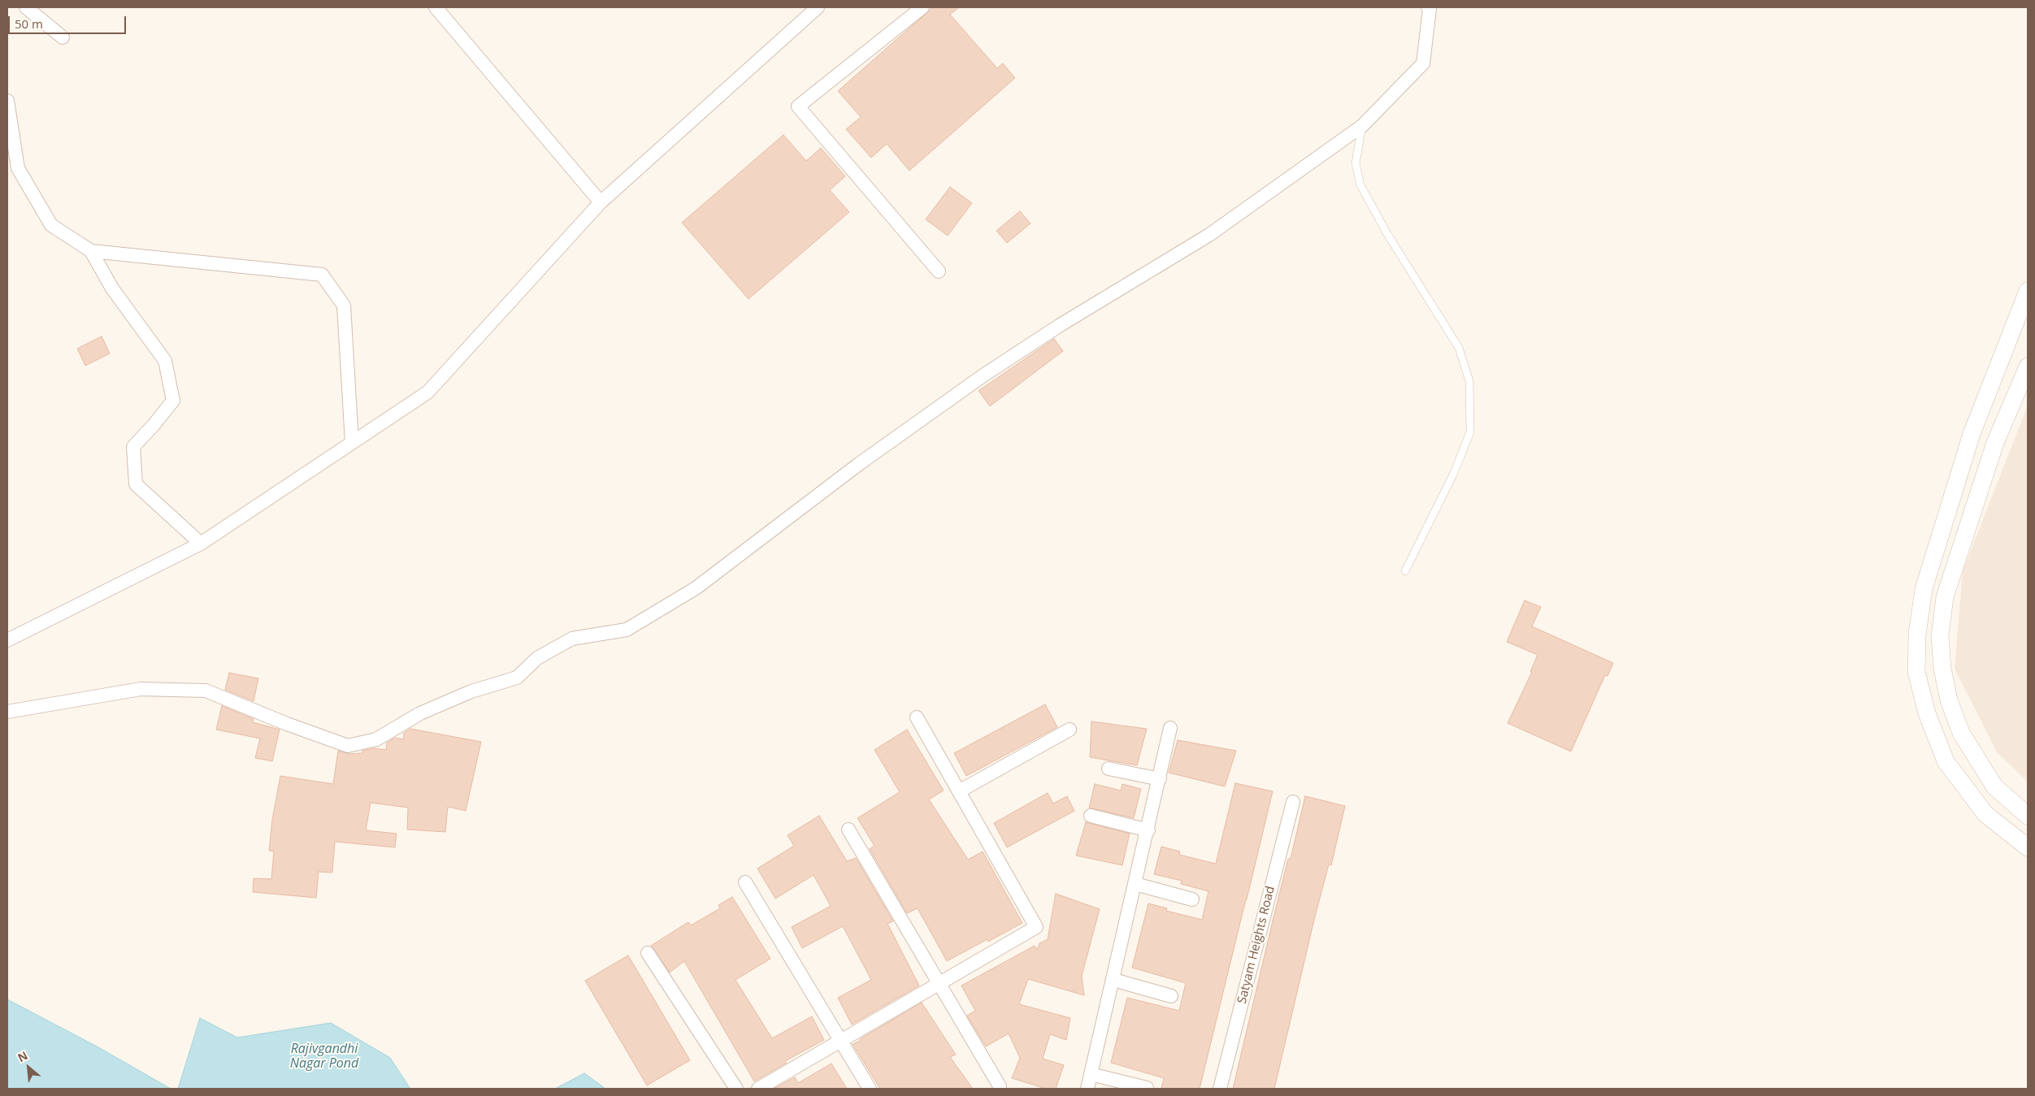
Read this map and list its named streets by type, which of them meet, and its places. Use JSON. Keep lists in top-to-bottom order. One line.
{"streets":{"street":["Satyam Heights Road"]},"water":["Rajivgandhi Nagar Pond"],"scale_bar":"50 m","north":"top left"}
